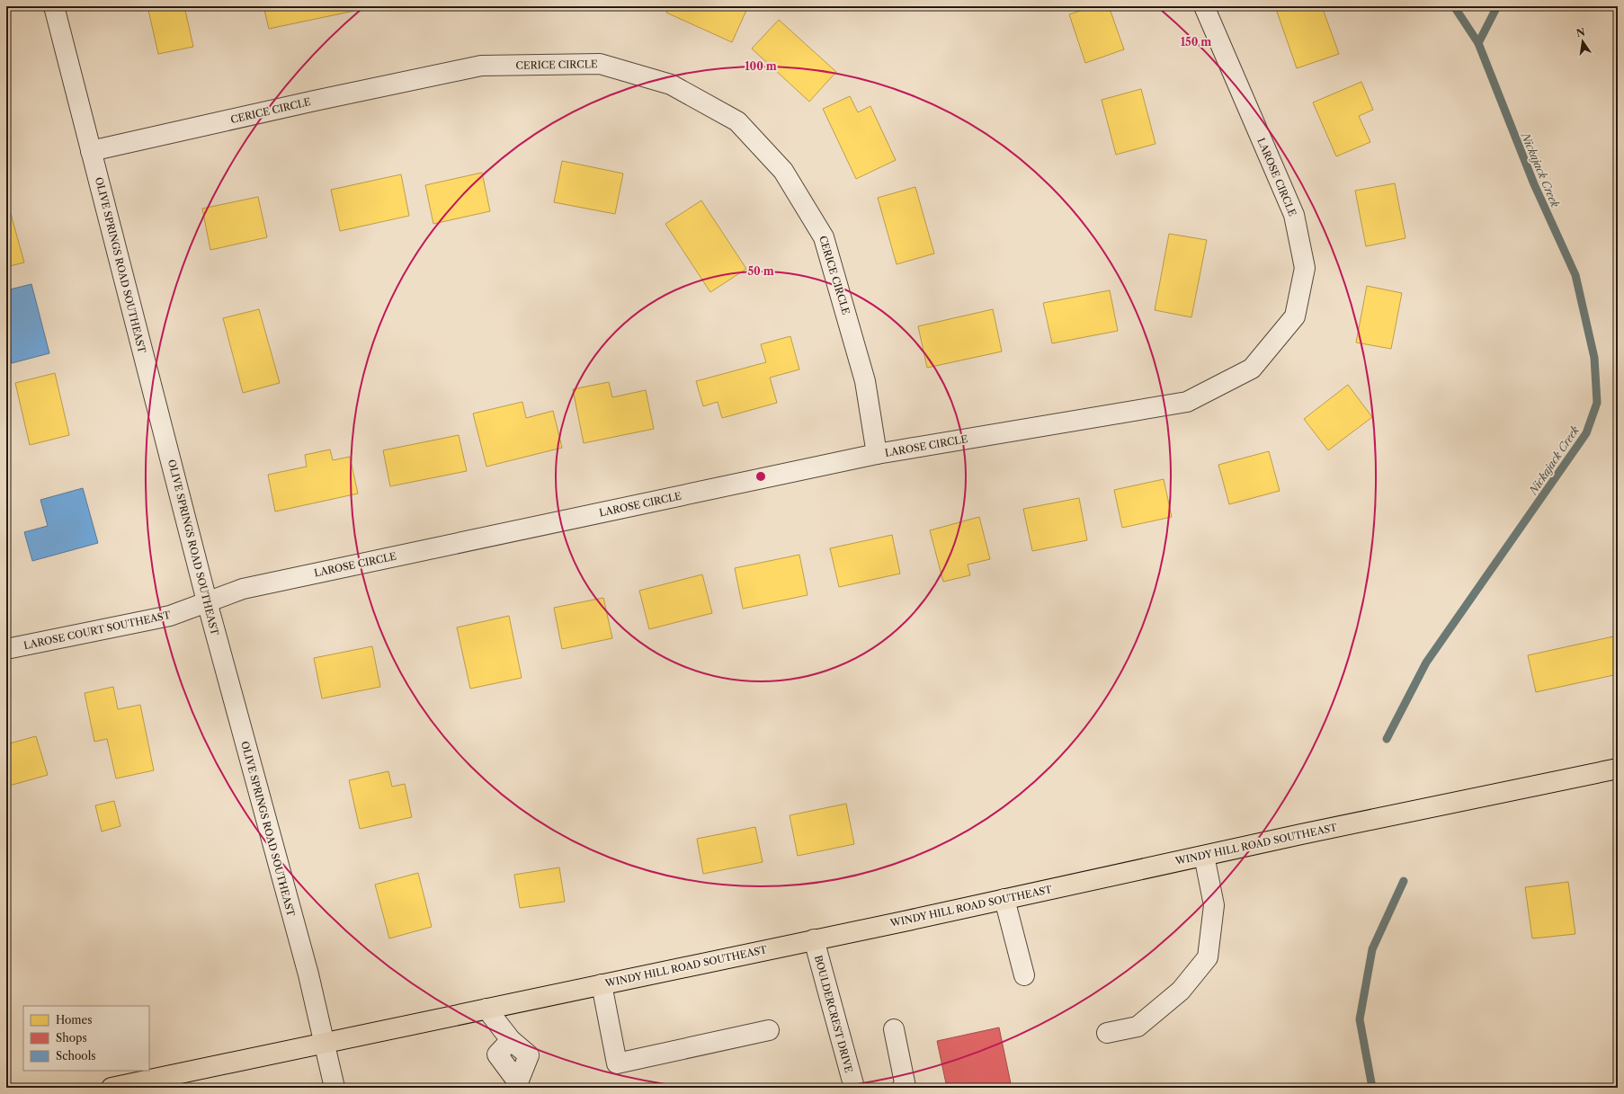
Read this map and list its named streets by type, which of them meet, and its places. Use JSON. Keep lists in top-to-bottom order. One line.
{"streets":{"main road":["WINDY HILL ROAD SOUTHEAST"],"street":["CERICE CIRCLE","LAROSE CIRCLE","OLIVE SPRINGS ROAD SOUTHEAST","LAROSE COURT SOUTHEAST","BOULDERCREST DRIVE"]},"crossings":[["CERICE CIRCLE","LAROSE CIRCLE"],["CERICE CIRCLE","OLIVE SPRINGS ROAD SOUTHEAST"],["LAROSE CIRCLE","OLIVE SPRINGS ROAD SOUTHEAST"],["LAROSE CIRCLE","LAROSE COURT SOUTHEAST"],["OLIVE SPRINGS ROAD SOUTHEAST","LAROSE COURT SOUTHEAST"],["OLIVE SPRINGS ROAD SOUTHEAST","WINDY HILL ROAD SOUTHEAST"],["WINDY HILL ROAD SOUTHEAST","BOULDERCREST DRIVE"]],"water":["Nickajack Creek"],"legend":["Homes","Shops","Schools"],"north":"top","rings":["150 m","100 m","50 m"]}
